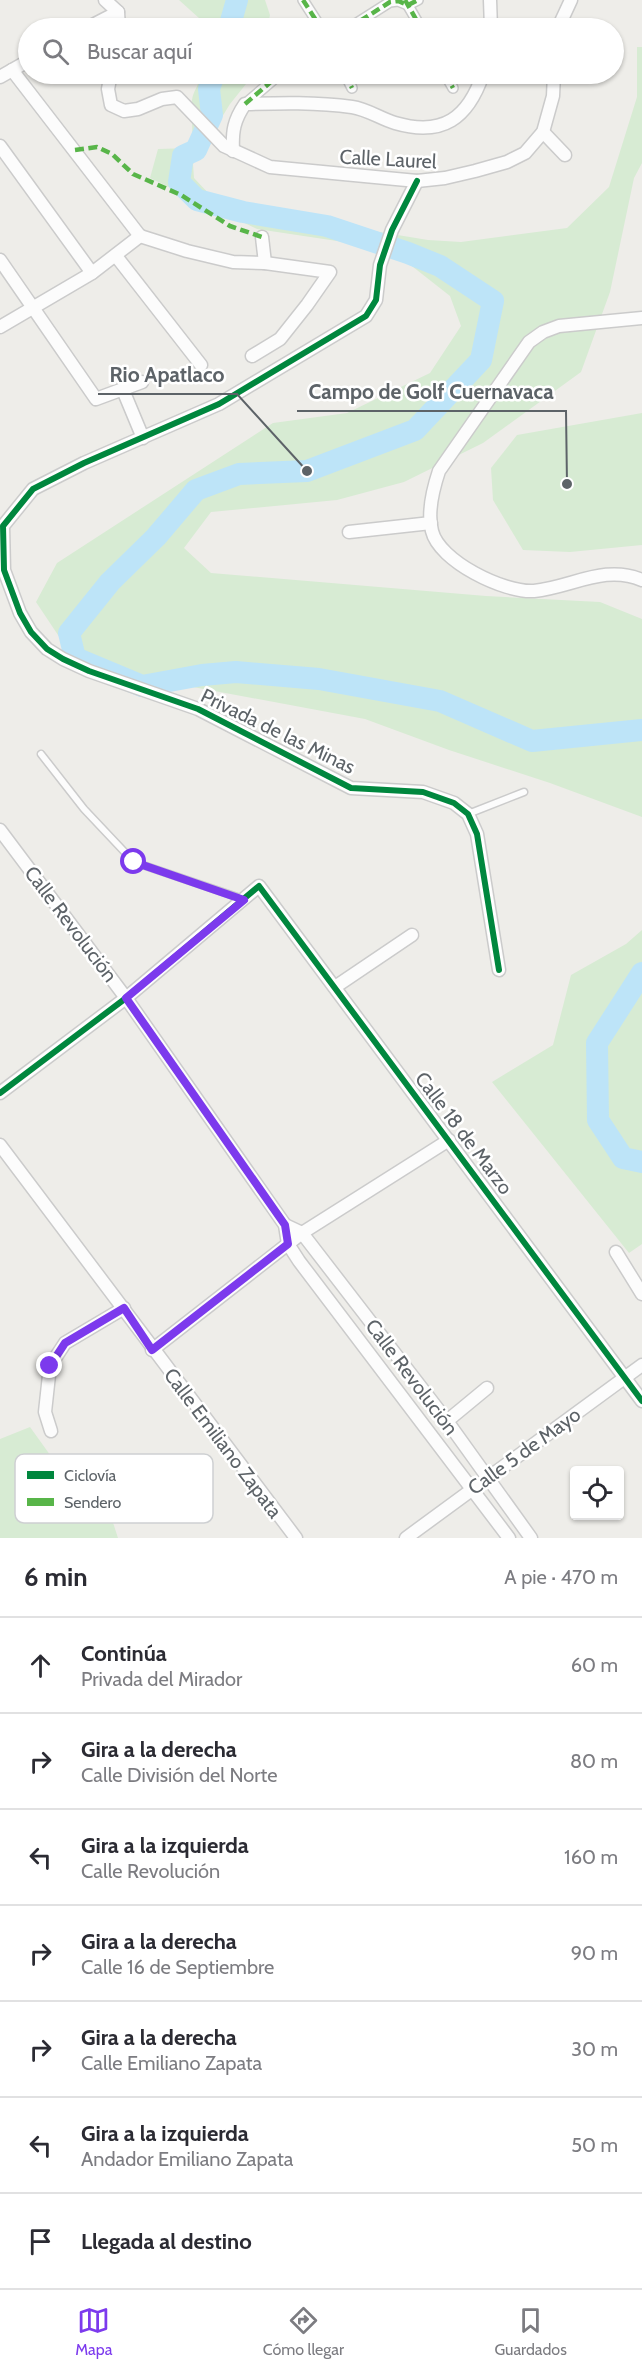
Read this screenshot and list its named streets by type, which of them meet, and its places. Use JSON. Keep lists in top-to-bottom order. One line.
{"streets":{"street":["Calle Laurel","Privada de las Minas","Calle Revolución","Calle 18 de Marzo","Calle Emiliano Zapata","Calle 5 de Mayo"]},"crossings":[["Calle Laurel","Privada de las Minas"],["Calle Revolución","Calle 5 de Mayo"],["Calle 18 de Marzo","Calle 5 de Mayo"]],"places":["Rio Apatlaco","Campo de Golf Cuernavaca"],"legend":["Ciclovía","Sendero"],"page":{"search":"Buscar aquí","heading":["6 min","A pie · 470 m"],"list":[["Continúa","Privada del Mirador","60 m"],["Gira a la derecha","Calle División del Norte","80 m"],["Gira a la izquierda","Calle Revolución","160 m"],["Gira a la derecha","Calle 16 de Septiembre","90 m"],["Gira a la derecha","Calle Emiliano Zapata","30 m"],["Gira a la izquierda","Andador Emiliano Zapata","50 m"],"Llegada al destino"],"nav":["Mapa","Cómo llegar","Guardados"]}}
